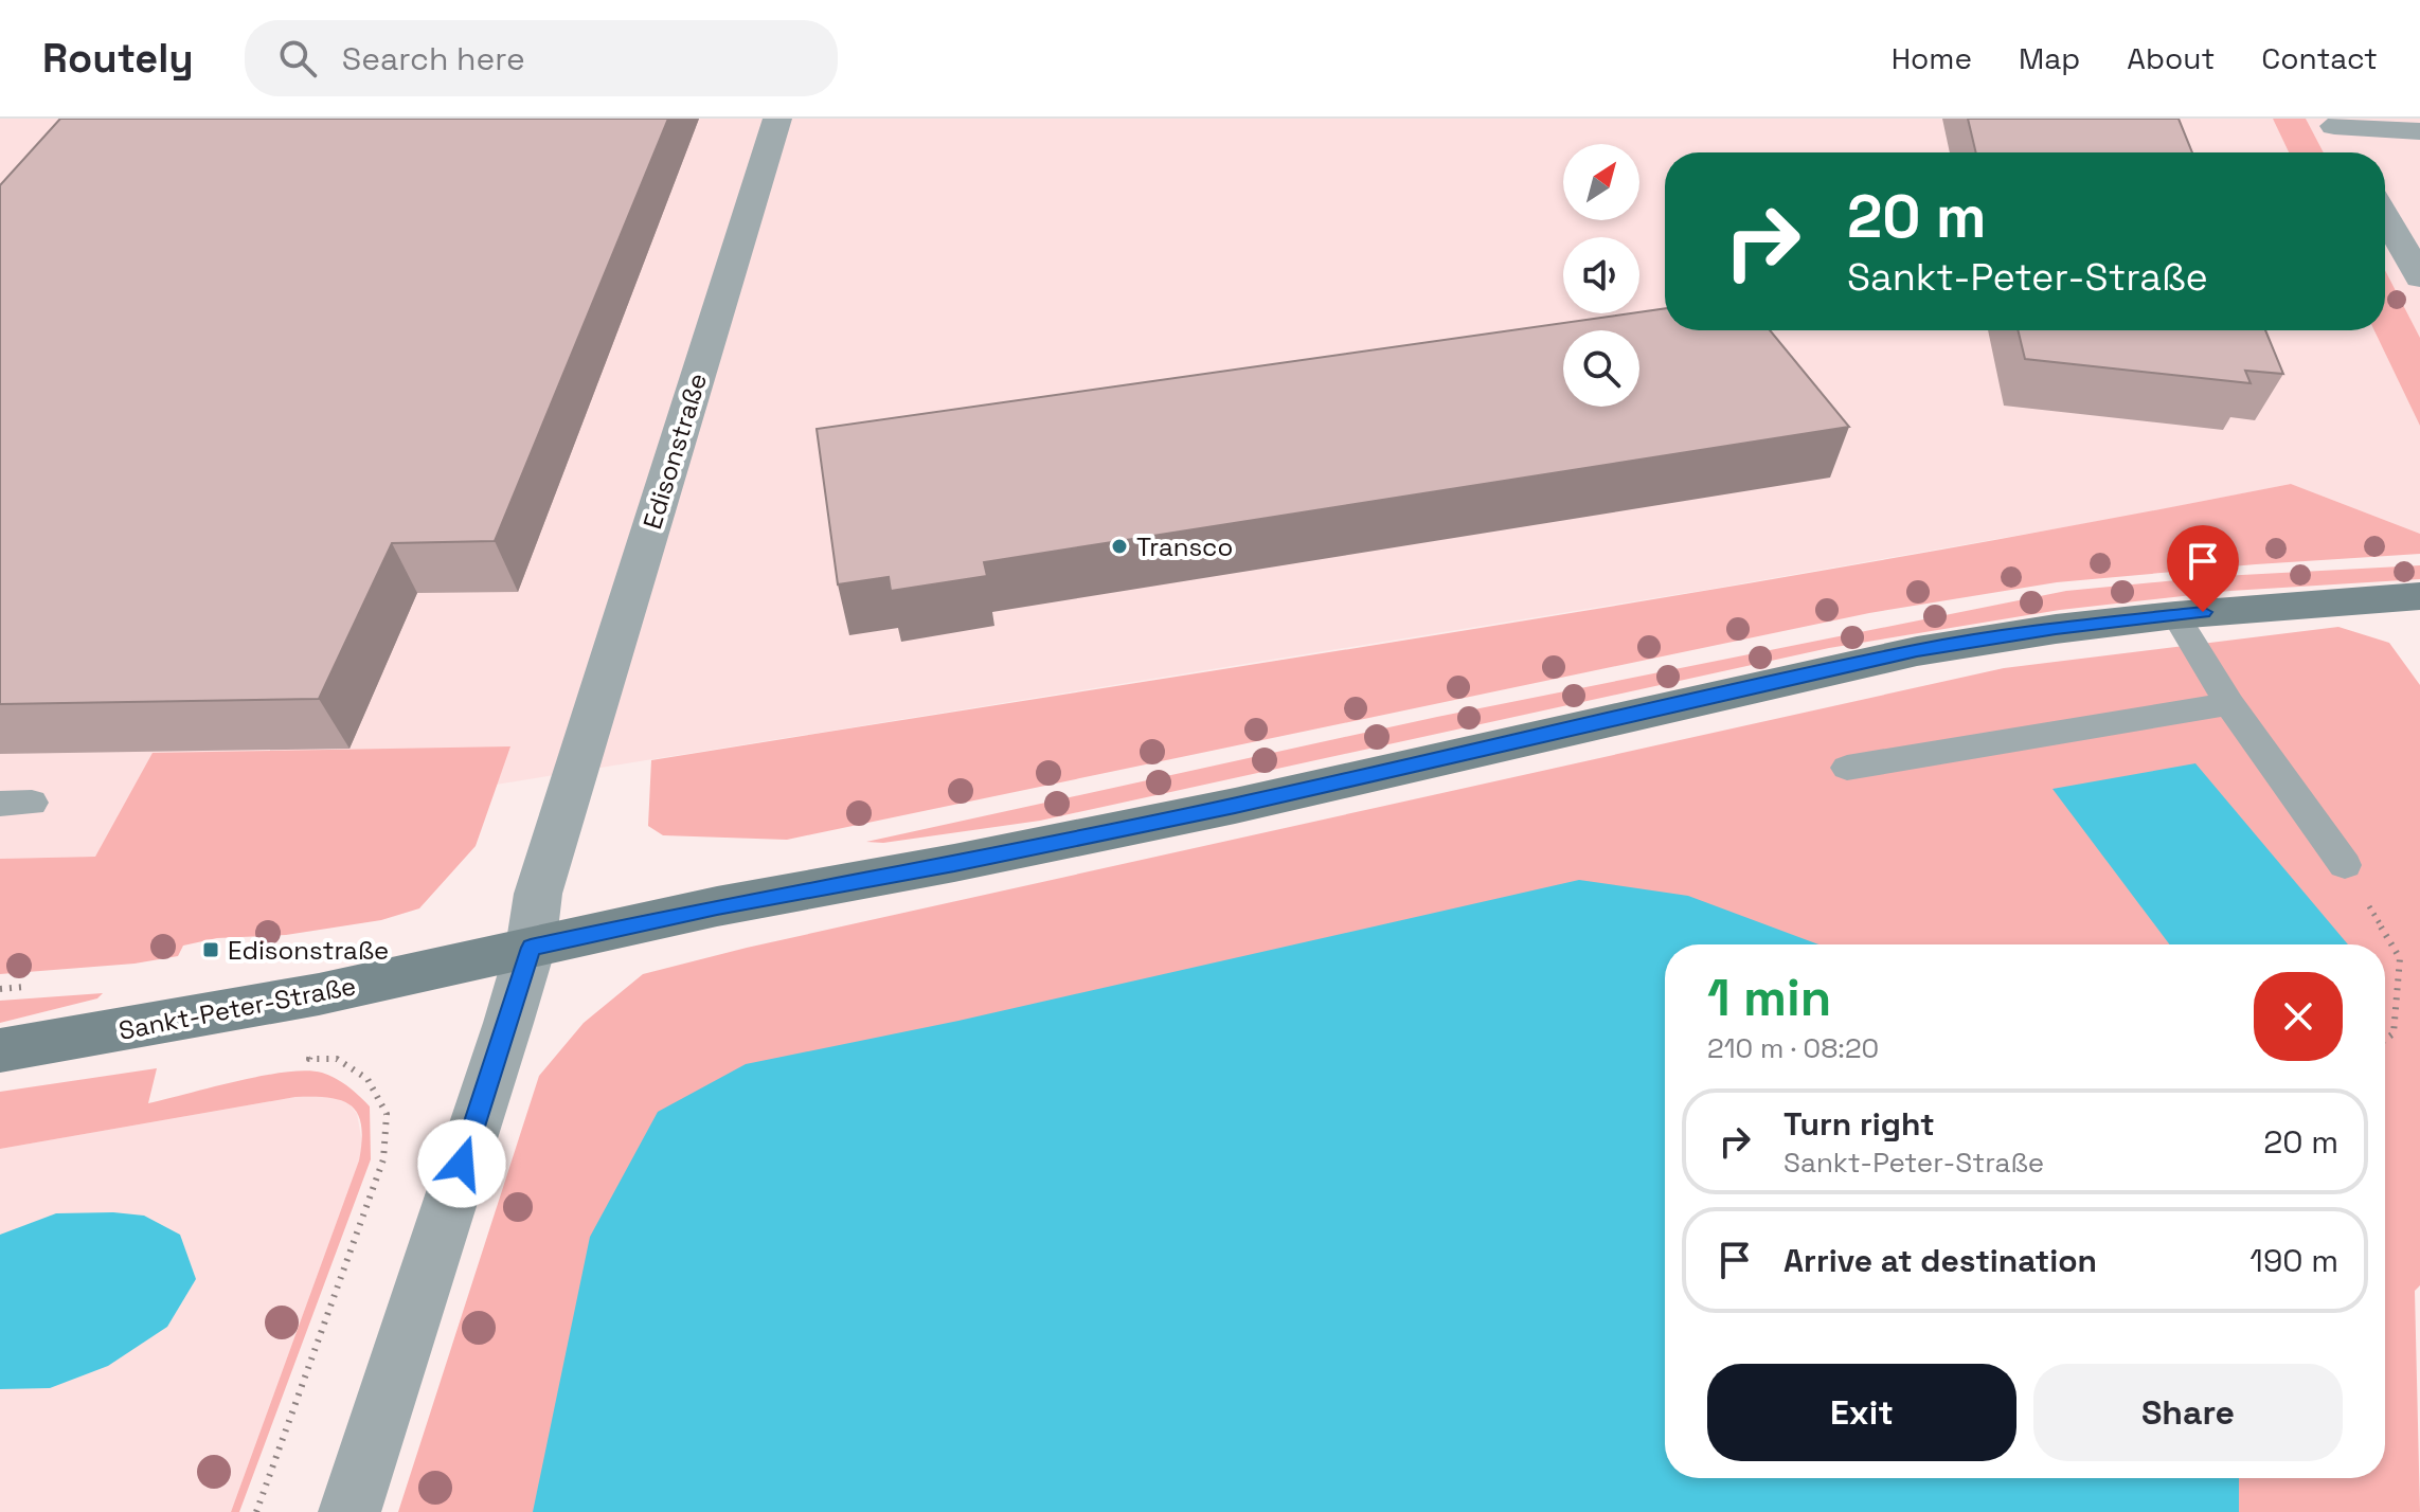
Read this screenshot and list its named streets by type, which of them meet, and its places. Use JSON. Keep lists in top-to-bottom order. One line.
{"streets":{"street":["Edisonstraße","Sankt-Peter-Straße"]},"crossings":[["Edisonstraße","Sankt-Peter-Straße"]],"places":{"other":["Transco"],"transit":["Edisonstraße"]},"north":"top right","page":{"header":"Routely","search":"Search here","nav":["Home","Map","About","Contact"],"turn":["20 m","Sankt-Peter-Straße"],"heading":["1 min","210 m · 08:20"],"list":[{"name":"Turn right","note":"Sankt-Peter-Straße","value":"20 m"},{"name":"Arrive at destination","value":"190 m"}],"buttons":["Exit","Share"]}}
